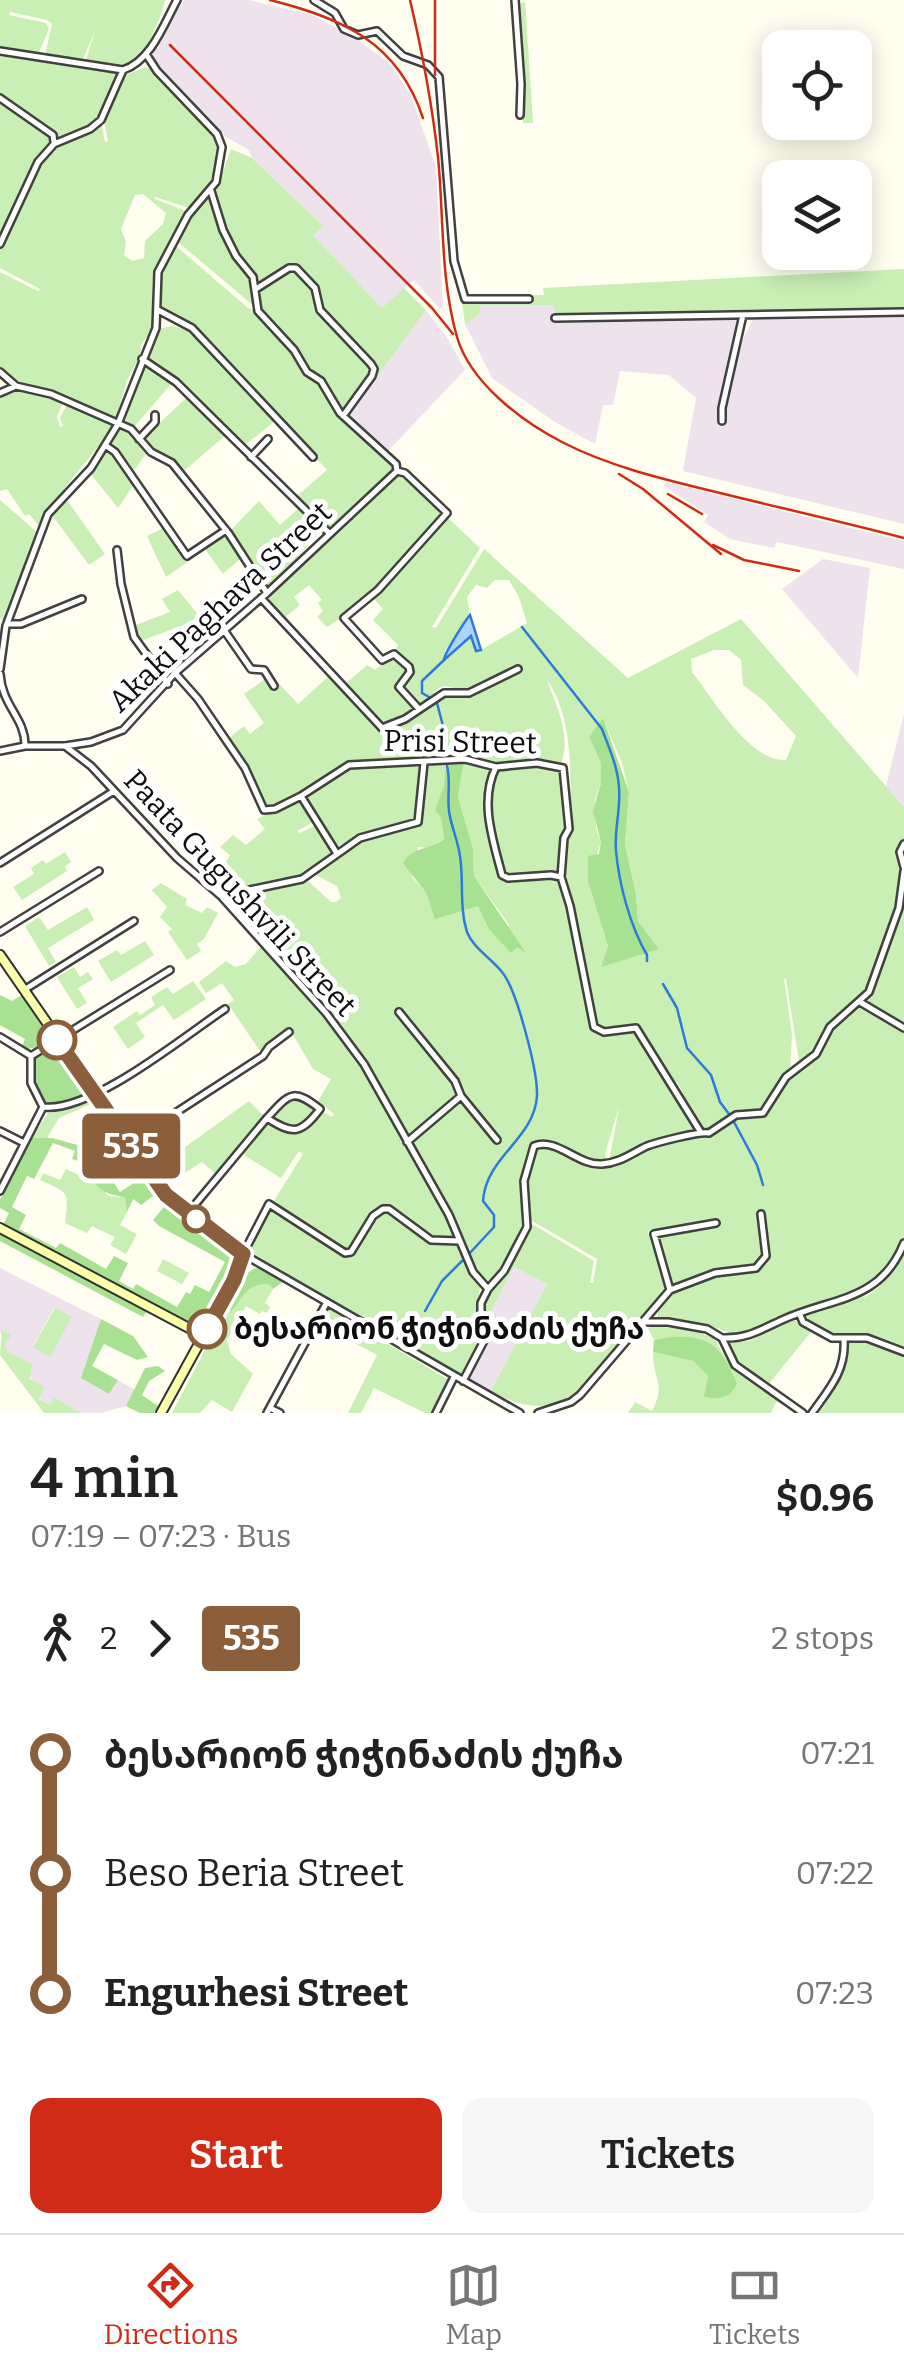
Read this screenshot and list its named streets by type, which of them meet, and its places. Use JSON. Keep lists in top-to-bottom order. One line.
{"streets":{"street":["Akaki Paghava Street","Prisi Street","Paata Gugushvili Street"]},"crossings":[["Akaki Paghava Street","Prisi Street"],["Akaki Paghava Street","Paata Gugushvili Street"]],"places":["ბესარიონ ჭიჭინაძის ქუჩა"],"lines":["bus line 535"],"page":{"on_map":"535","heading":["4 min","07:19 – 07:23 · Bus","$0.96"],"legs":["2","535","2 stops"],"list":[{"name":"ბესარიონ ჭიჭინაძის ქუჩა","value":"07:21"},{"name":"Beso Beria Street","value":"07:22"},{"name":"Engurhesi Street","value":"07:23"}],"buttons":["Start","Tickets"],"tabs":["Directions","Map","Tickets"]}}
